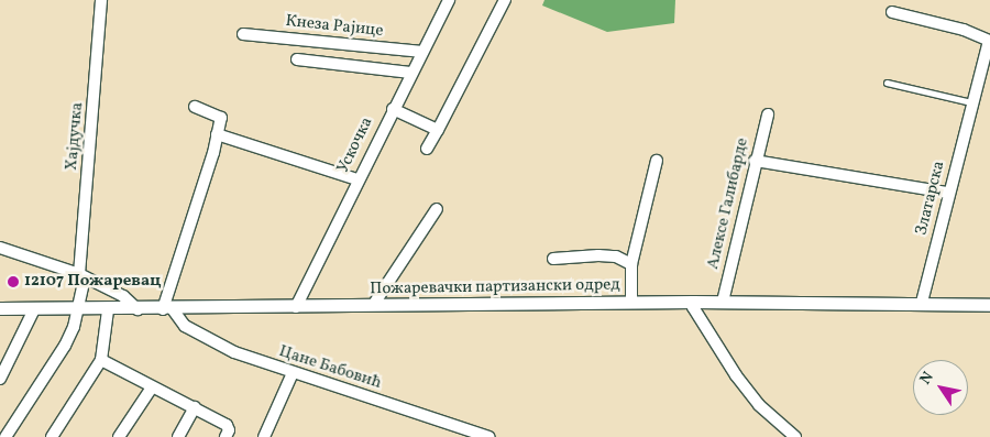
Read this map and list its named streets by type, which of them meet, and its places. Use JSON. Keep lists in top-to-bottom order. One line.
{"streets":{"street":["Кнеза Рајице","Хајдучка","Ускочка","Златарска","Алексе Галибарде","Пожаревачки партизански одред","Цане Бабовић"]},"crossings":[["Кнеза Рајице","Ускочка"],["Хајдучка","Пожаревачки партизански одред"],["Ускочка","Пожаревачки партизански одред"],["Златарска","Пожаревачки партизански одред"],["Алексе Галибарде","Пожаревачки партизански одред"],["Пожаревачки партизански одред","Цане Бабовић"]],"places":["12107 Пожаревац"],"north":"top left"}
